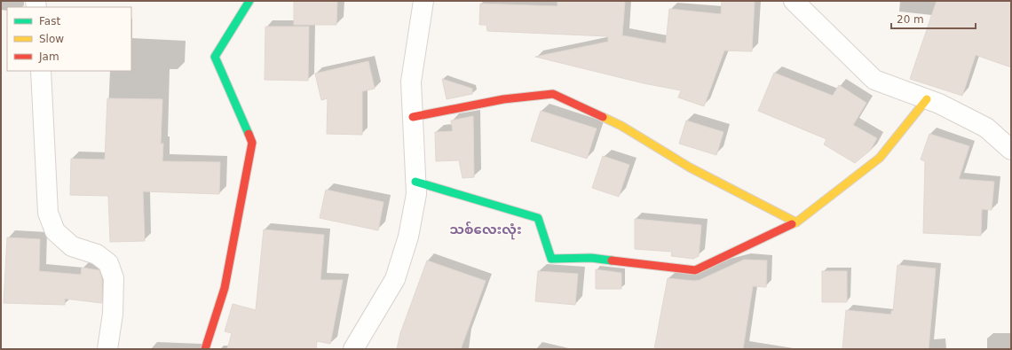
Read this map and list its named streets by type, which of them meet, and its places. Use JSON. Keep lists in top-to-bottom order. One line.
{"districts":["သစ်လေးလုံး"],"legend":["Fast","Slow","Jam"],"scale_bar":"20 m"}
